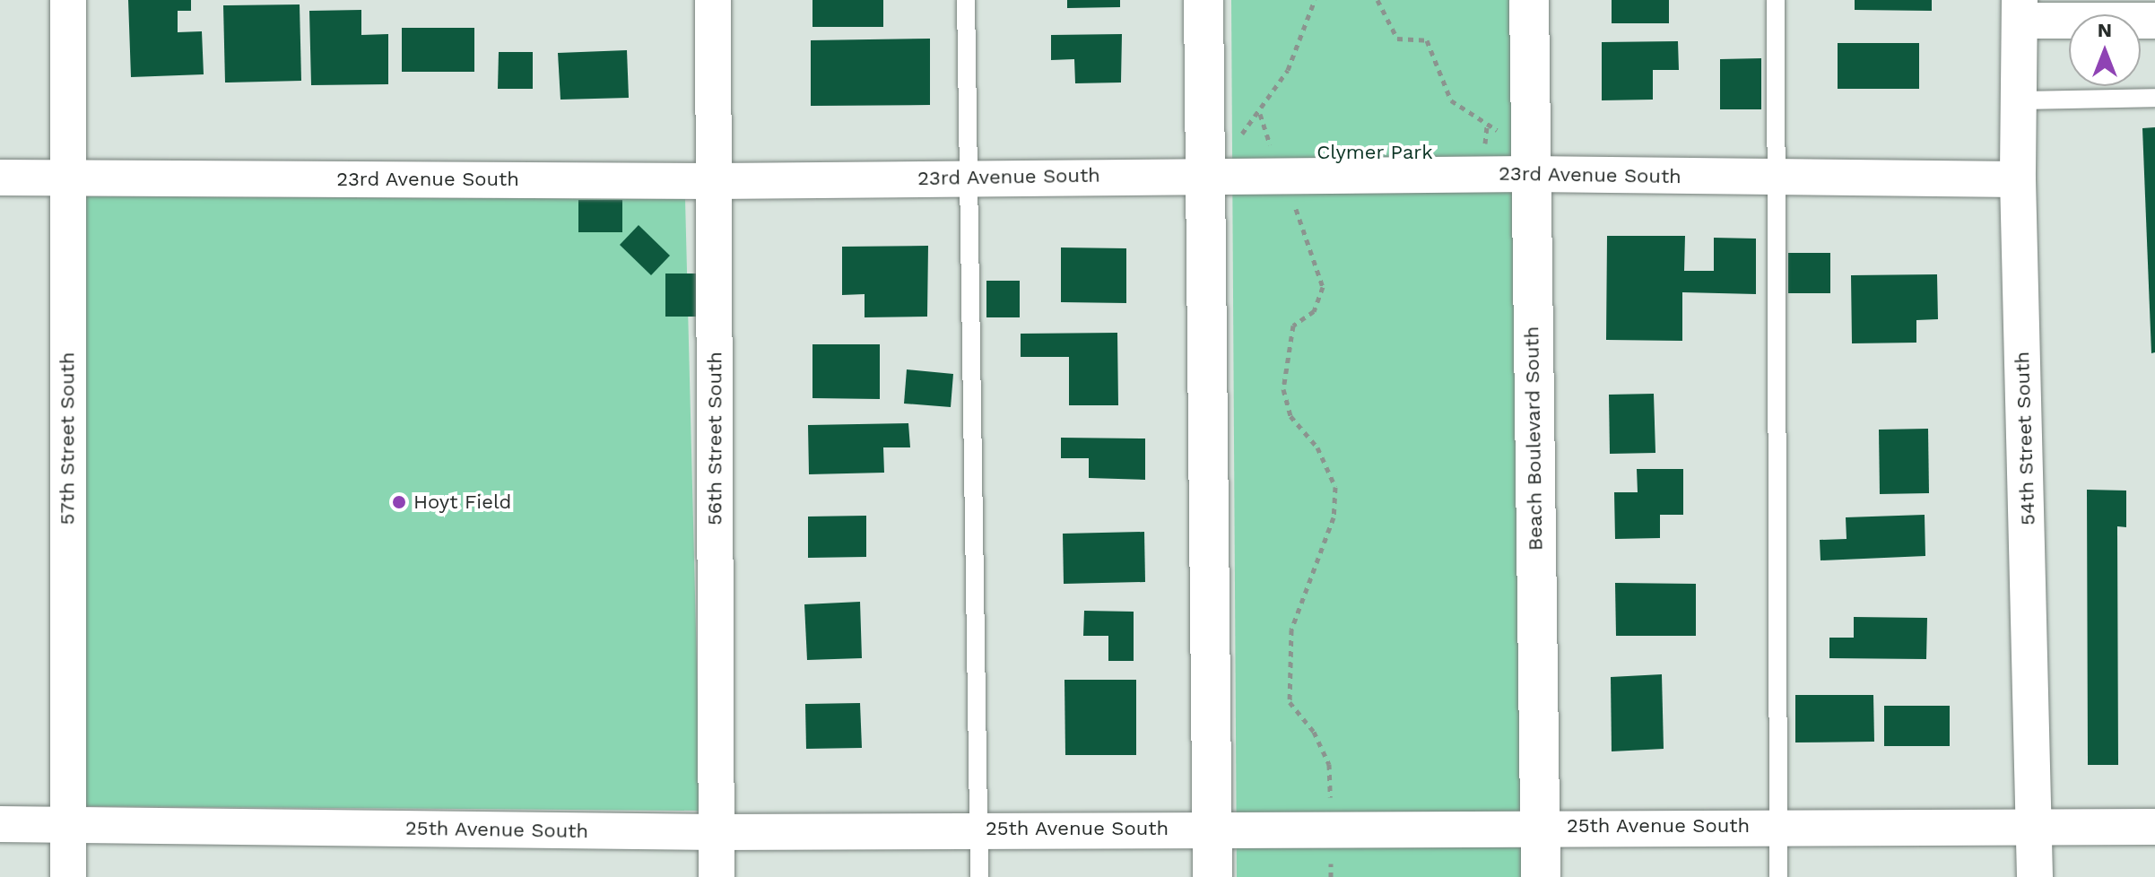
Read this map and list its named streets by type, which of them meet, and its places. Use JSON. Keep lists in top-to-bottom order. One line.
{"streets":{"street":["23rd Avenue South","57th Street South","56th Street South","Beach Boulevard South","54th Street South","25th Avenue South"]},"crossings":[["23rd Avenue South","57th Street South"],["23rd Avenue South","56th Street South"],["23rd Avenue South","Beach Boulevard South"],["23rd Avenue South","54th Street South"],["57th Street South","25th Avenue South"],["56th Street South","25th Avenue South"],["Beach Boulevard South","25th Avenue South"],["54th Street South","25th Avenue South"]],"parks":["Clymer Park"],"places":["Hoyt Field"],"north":"top"}
